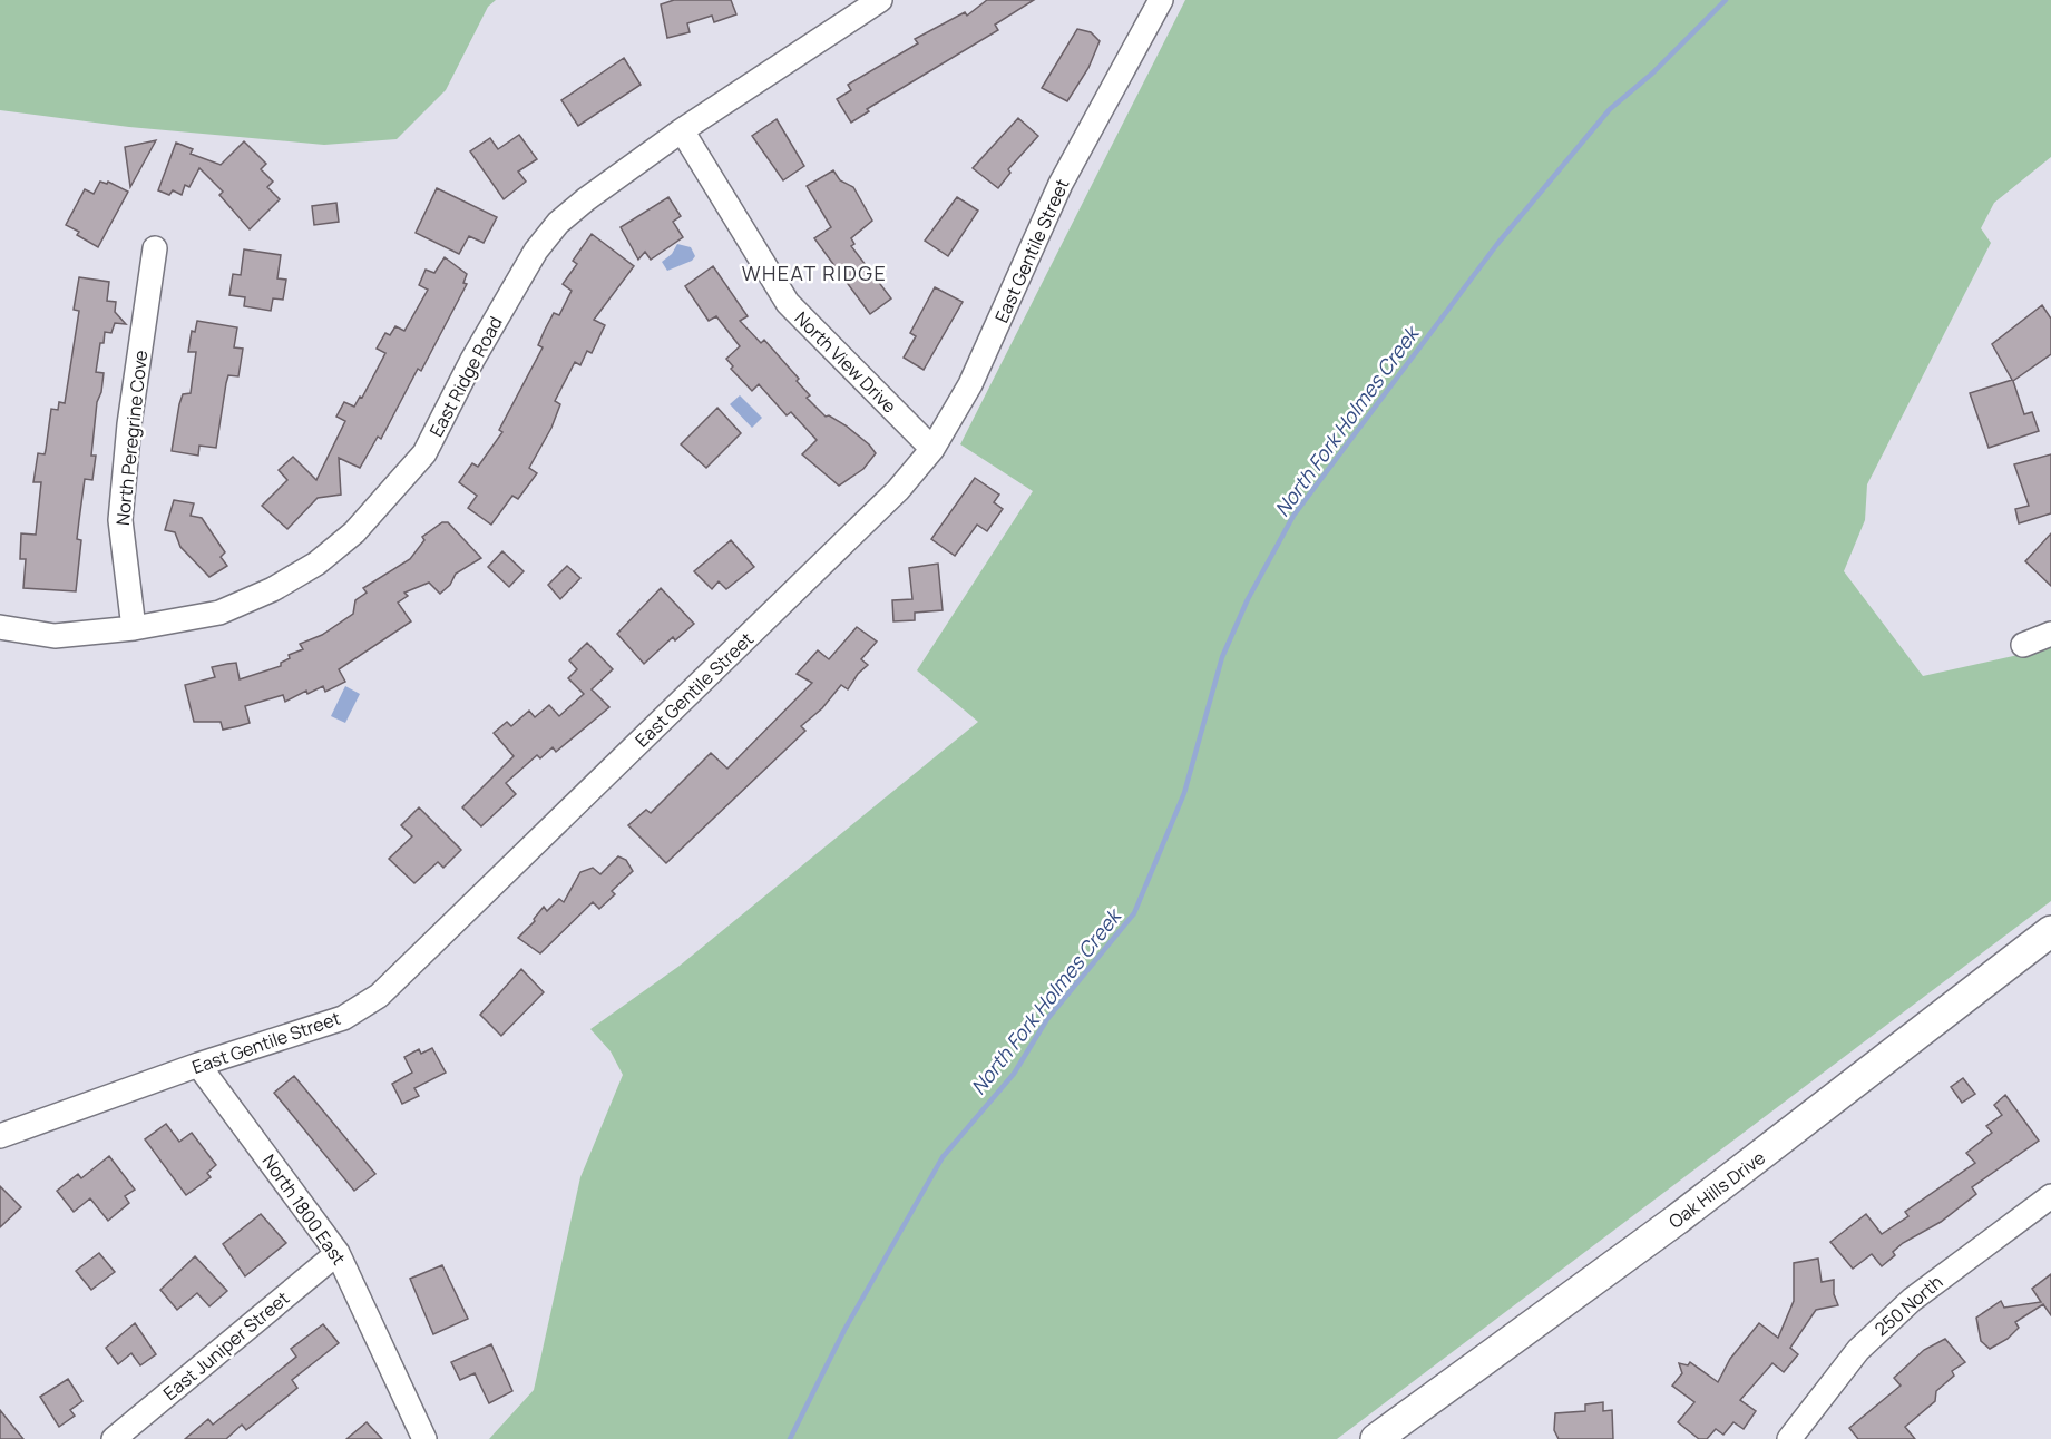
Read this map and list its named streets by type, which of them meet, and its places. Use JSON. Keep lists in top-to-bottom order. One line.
{"streets":{"main road":["Oak Hills Drive"],"street":["East Gentile Street","North View Drive","East Ridge Road","North Peregrine Cove","North 1800 East","250 North","East Juniper Street"]},"crossings":[["East Gentile Street","North View Drive"],["East Gentile Street","North 1800 East"],["North View Drive","East Ridge Road"],["East Ridge Road","North Peregrine Cove"],["North 1800 East","East Juniper Street"]],"districts":["WHEAT RIDGE"],"water":["North Fork Holmes Creek"]}
